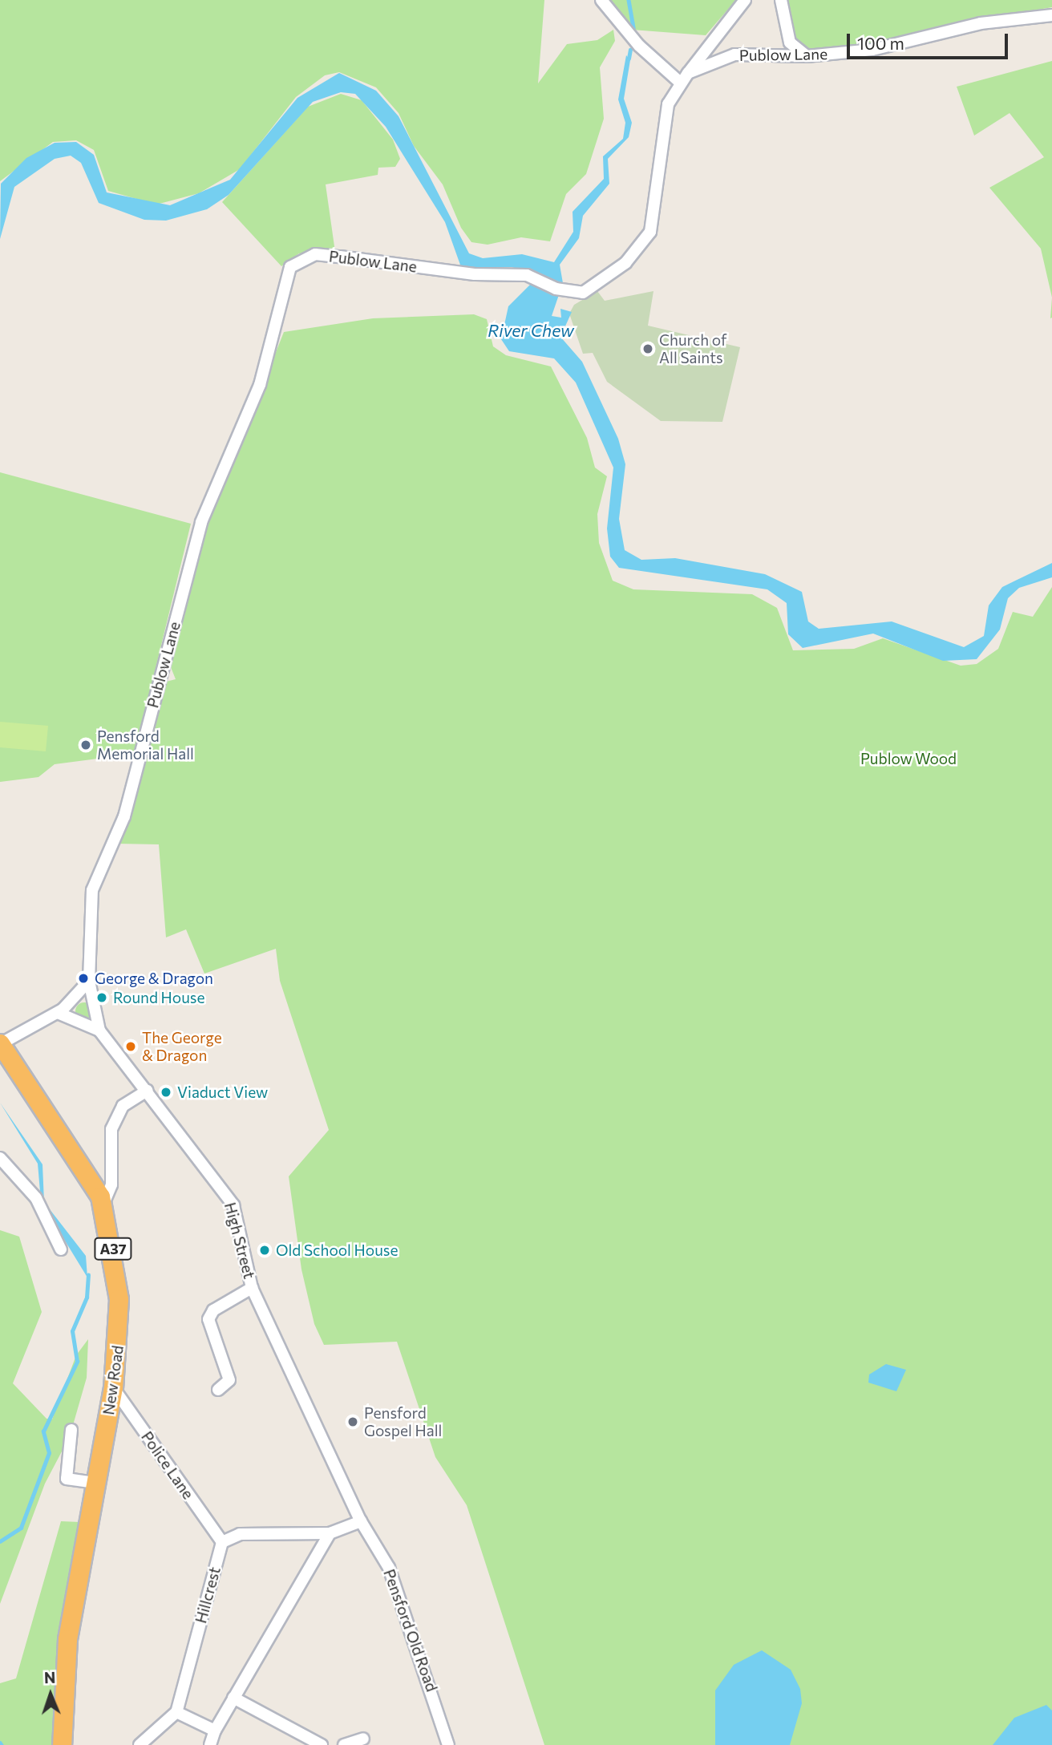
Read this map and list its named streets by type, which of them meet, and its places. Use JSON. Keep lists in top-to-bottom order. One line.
{"streets":{"highway":["A37","New Road"],"street":["Publow Lane","High Street","Police Lane","Hillcrest","Pensford Old Road"]},"crossings":[["Publow Lane","High Street"],["High Street","Pensford Old Road"],["New Road","Police Lane"],["Police Lane","Hillcrest"]],"water":["River Chew"],"parks":["Publow Wood"],"places":["Church of All Saints","Pensford Memorial Hall","George & Dragon","Round House","The George & Dragon","Viaduct View","Old School House","Pensford Gospel Hall"],"scale_bar":"100 m","north":"top"}
